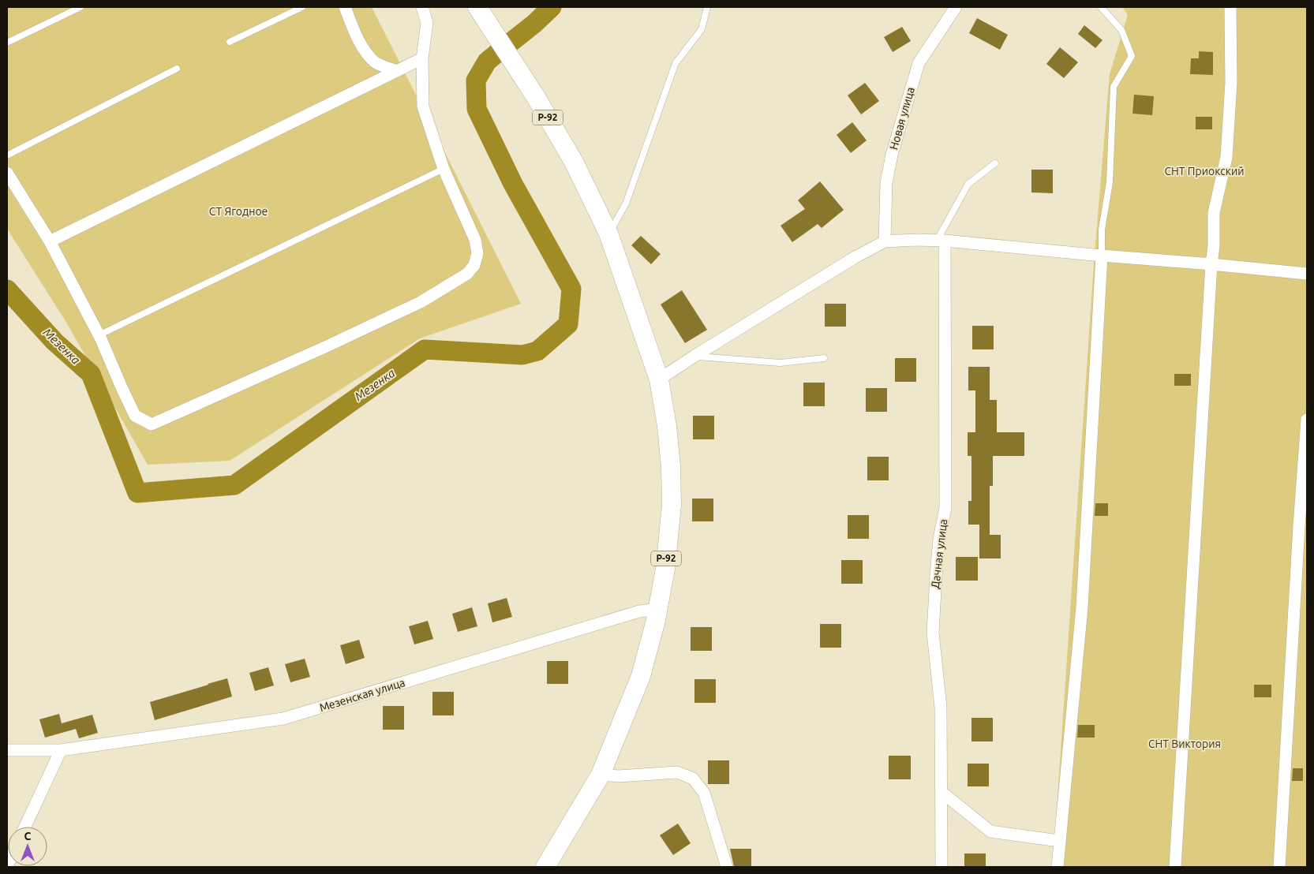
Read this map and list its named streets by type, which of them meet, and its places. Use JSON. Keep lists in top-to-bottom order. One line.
{"streets":{"main road":["Р-92"],"street":["Новая улица","Дачная улица","Мезенская улица"]},"crossings":[["Р-92","Мезенская улица"]],"water":["Мезенка"],"parks":["СНТ Приокский","СТ Ягодное","СНТ Виктория"],"north":"top"}
